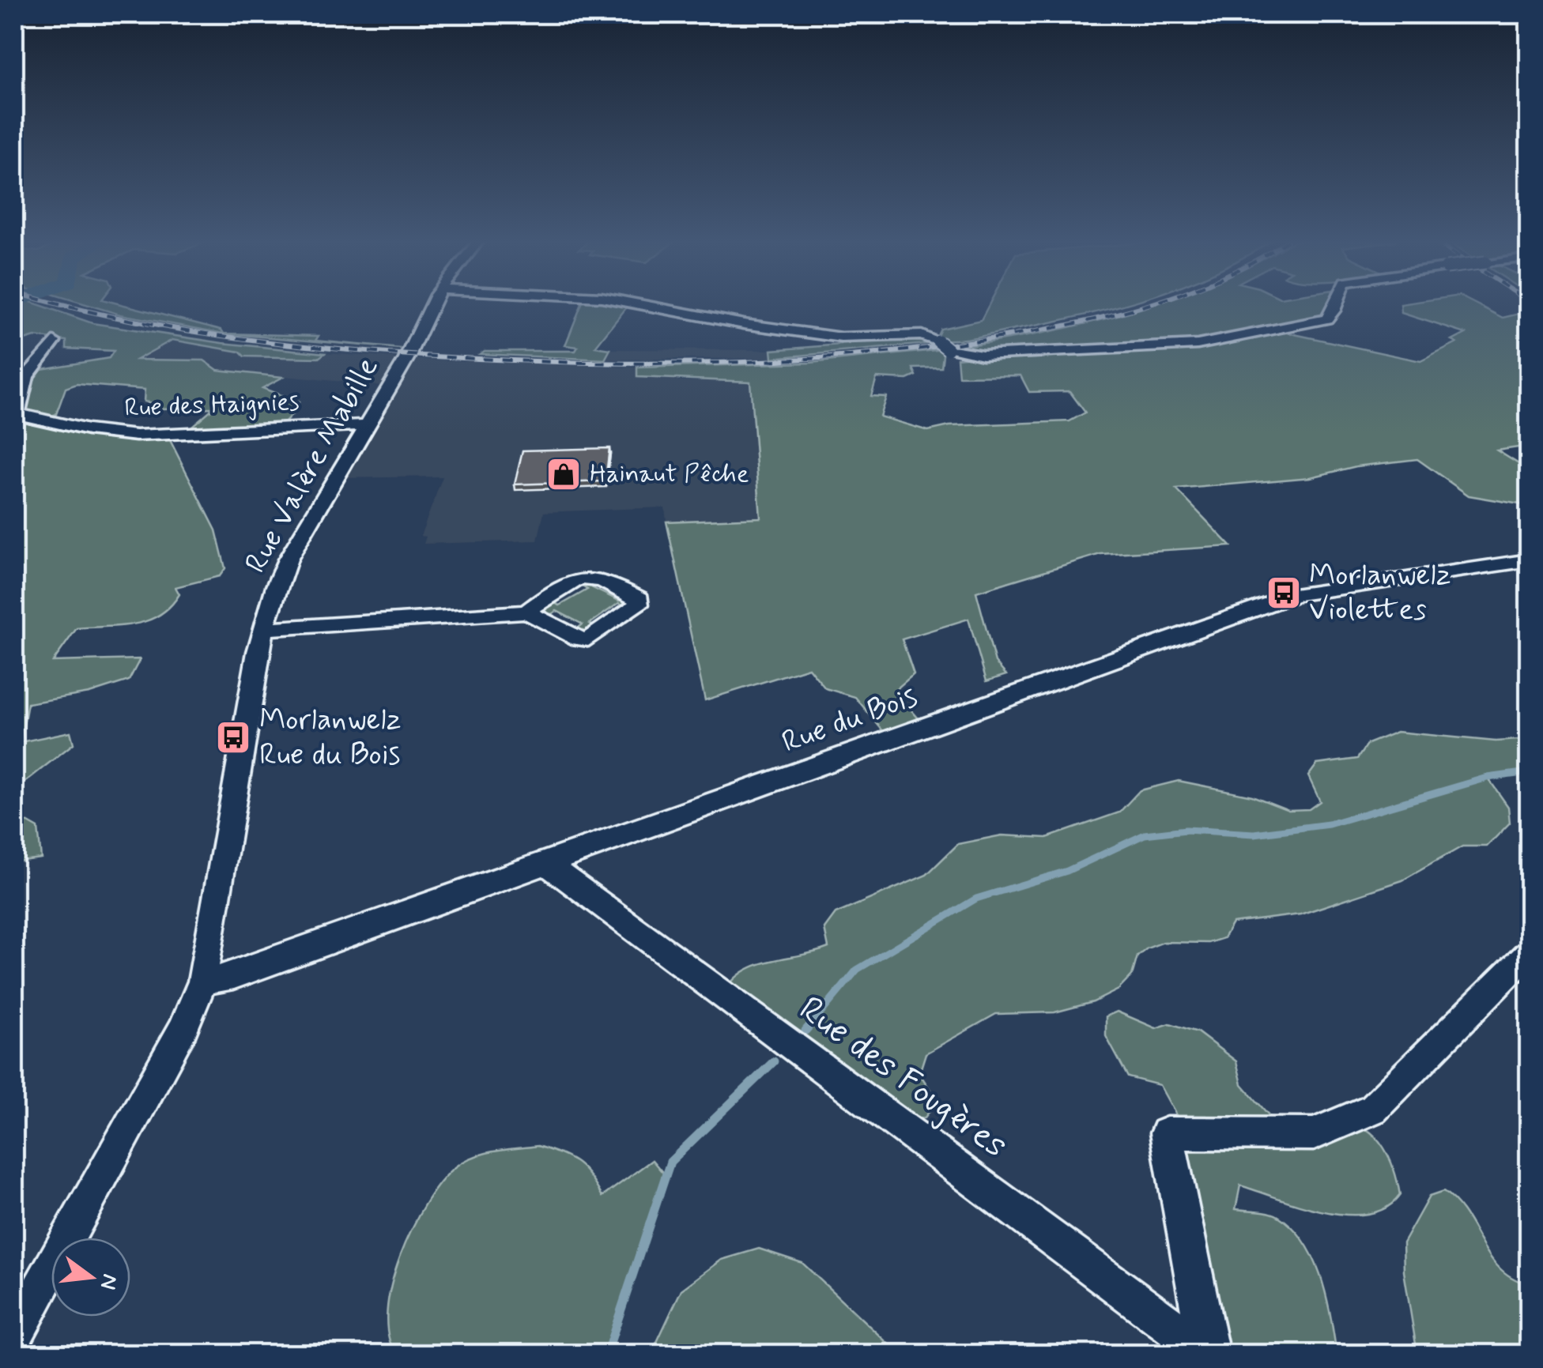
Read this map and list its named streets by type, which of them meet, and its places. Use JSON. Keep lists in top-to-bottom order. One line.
{"streets":{"street":["Rue des Haignies","Rue Valère Mabille","Rue du Bois","Rue des Fougères"]},"crossings":[["Rue des Haignies","Rue Valère Mabille"],["Rue Valère Mabille","Rue du Bois"],["Rue du Bois","Rue des Fougères"]],"places":{"shop":["Hainaut Pêche"],"bus stop":["Morlanwelz Violettes","Morlanwelz Rue du Bois"]},"north":"right"}
